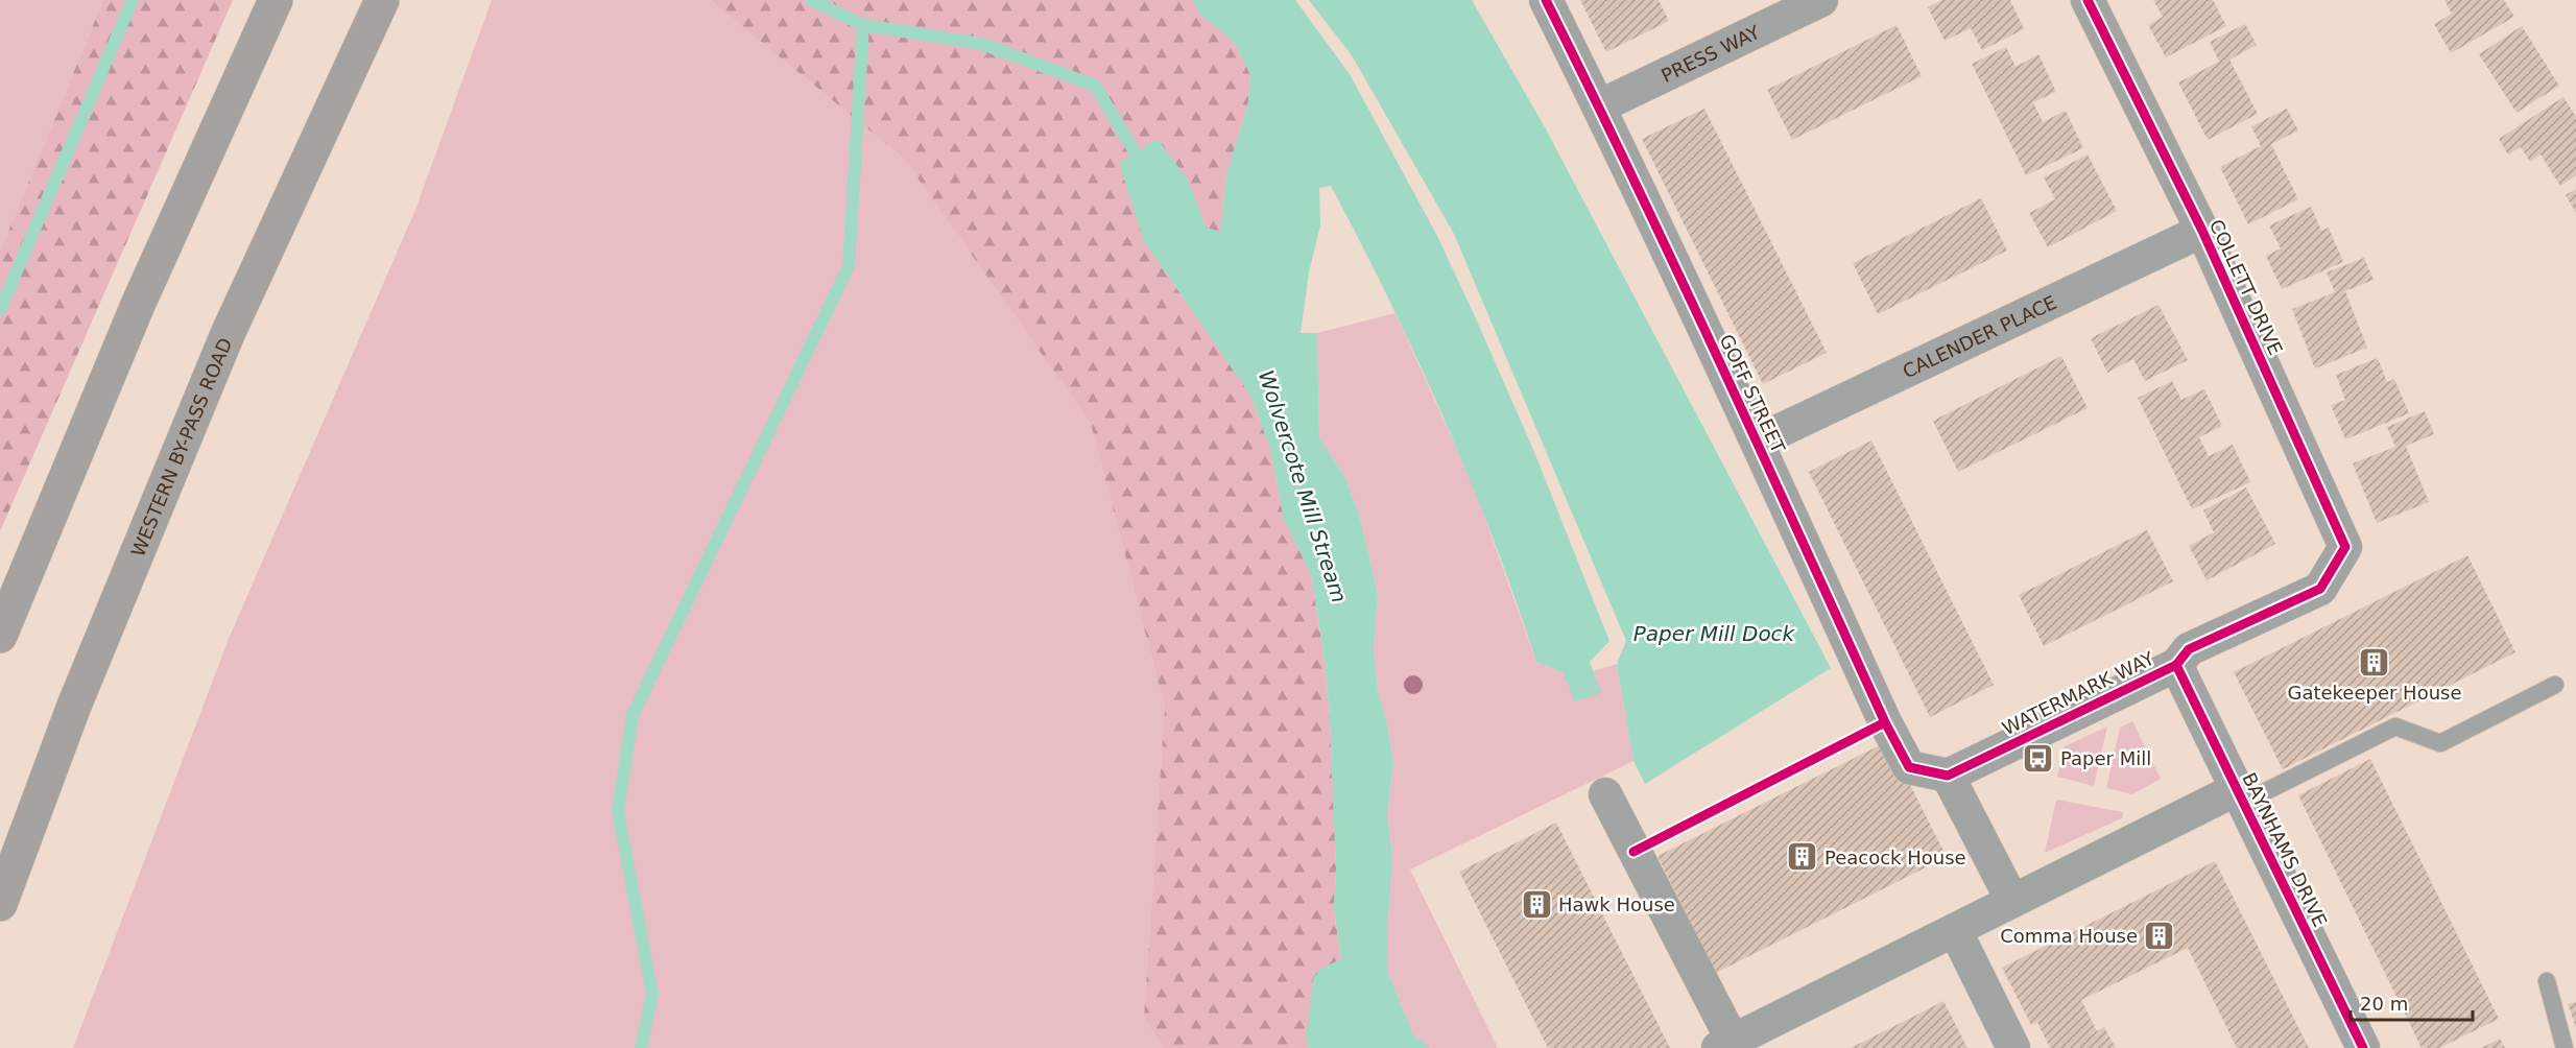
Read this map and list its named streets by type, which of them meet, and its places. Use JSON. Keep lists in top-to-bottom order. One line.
{"streets":{"highway":["WESTERN BY-PASS ROAD"],"street":["PRESS WAY","COLLETT DRIVE","CALENDER PLACE","GOFF STREET","WATERMARK WAY","BAYNHAMS DRIVE"]},"crossings":[["PRESS WAY","GOFF STREET"],["COLLETT DRIVE","CALENDER PLACE"],["COLLETT DRIVE","WATERMARK WAY"],["CALENDER PLACE","GOFF STREET"],["GOFF STREET","WATERMARK WAY"],["WATERMARK WAY","BAYNHAMS DRIVE"]],"water":["Wolvercote Mill Stream","Paper Mill Dock"],"places":{"building":["Gatekeeper House","Peacock House","Hawk House","Comma House"],"bus stop":["Paper Mill"]},"scale_bar":"20 m"}
